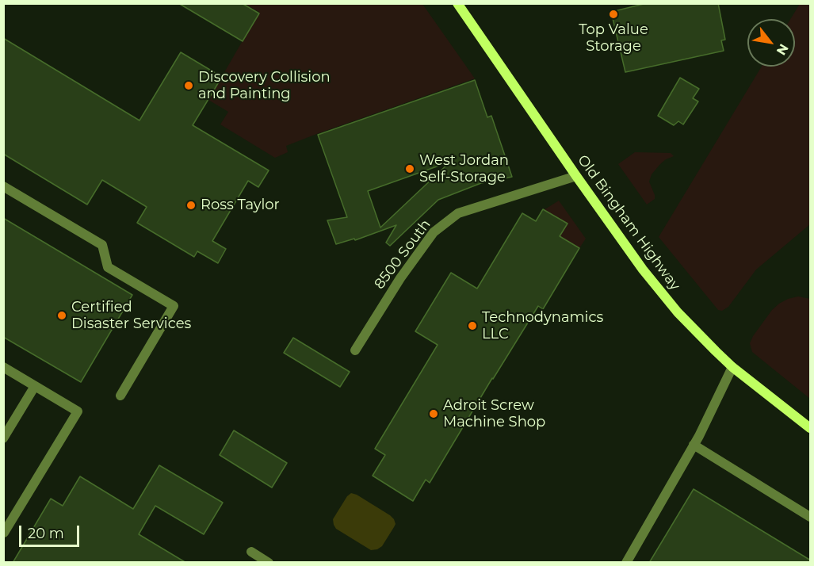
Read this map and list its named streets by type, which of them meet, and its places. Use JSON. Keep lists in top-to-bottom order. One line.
{"streets":{"street":["Old Bingham Highway","8500 South"]},"crossings":[["Old Bingham Highway","8500 South"]],"places":["Top Value Storage","Discovery Collision and Painting","West Jordan Self-Storage","Ross Taylor","Certified Disaster Services","Technodynamics LLC","Adroit Screw Machine Shop"],"scale_bar":"20 m","north":"bottom right"}
